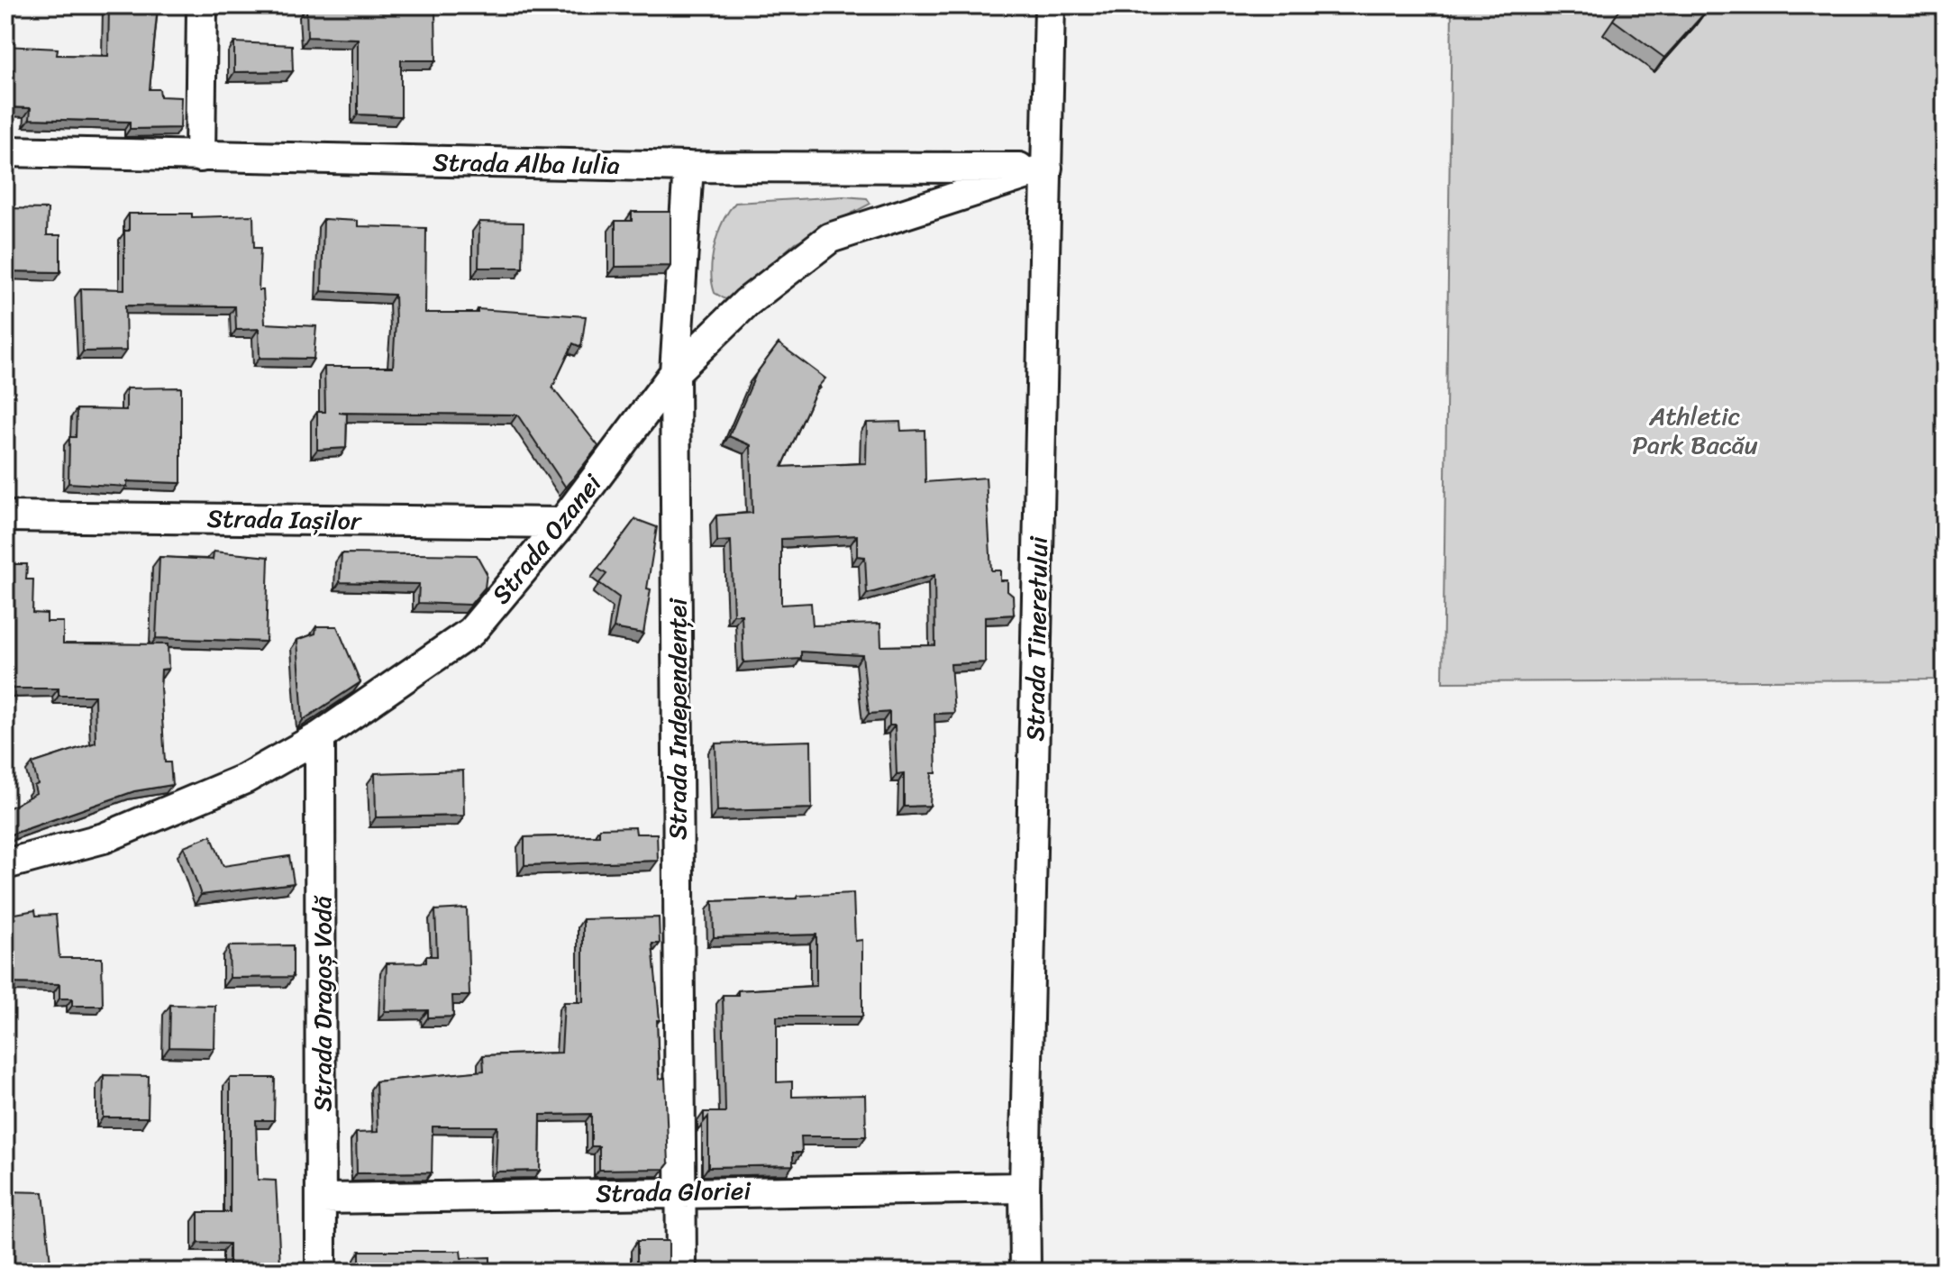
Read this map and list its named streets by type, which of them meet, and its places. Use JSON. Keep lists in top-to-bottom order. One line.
{"streets":{"street":["Strada Alba Iulia","Strada Iașilor","Strada Ozanei","Strada Tineretului","Strada Independenței","Strada Dragoș Vodă","Strada Gloriei"]},"crossings":[["Strada Alba Iulia","Strada Ozanei"],["Strada Alba Iulia","Strada Tineretului"],["Strada Alba Iulia","Strada Independenței"],["Strada Iașilor","Strada Ozanei"],["Strada Ozanei","Strada Tineretului"],["Strada Ozanei","Strada Independenței"],["Strada Ozanei","Strada Dragoș Vodă"],["Strada Tineretului","Strada Gloriei"],["Strada Independenței","Strada Gloriei"],["Strada Dragoș Vodă","Strada Gloriei"]],"parks":["Athletic Park Bacău"]}
